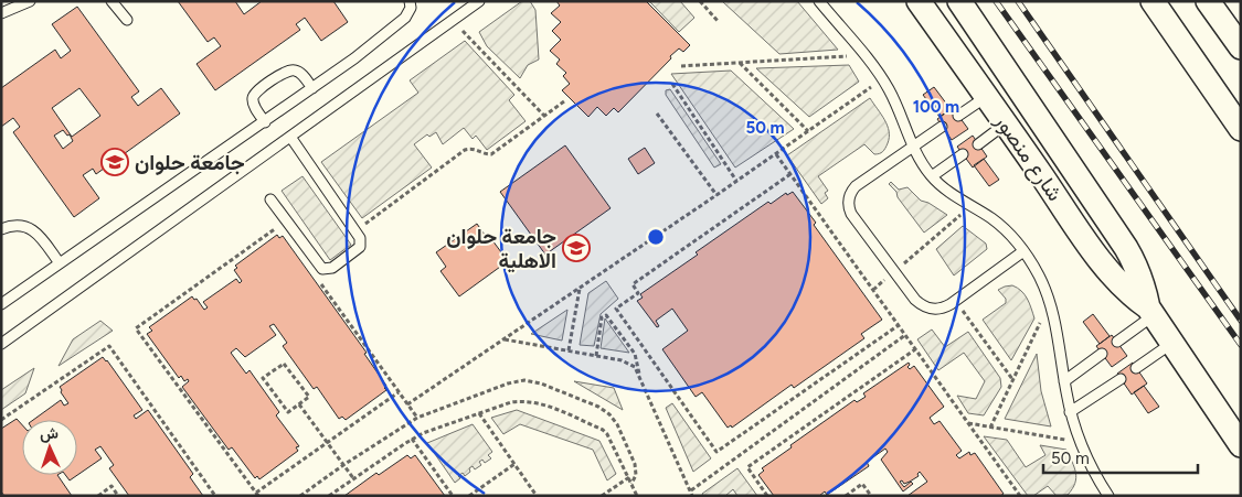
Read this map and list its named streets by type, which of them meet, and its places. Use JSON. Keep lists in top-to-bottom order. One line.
{"streets":{"street":["شارع منصور"]},"places":{"school or university":["جامعة حلوان","جامعة حلوان الاهلية"]},"scale_bar":"50 m","north":"top","rings":["100 m","50 m"]}
